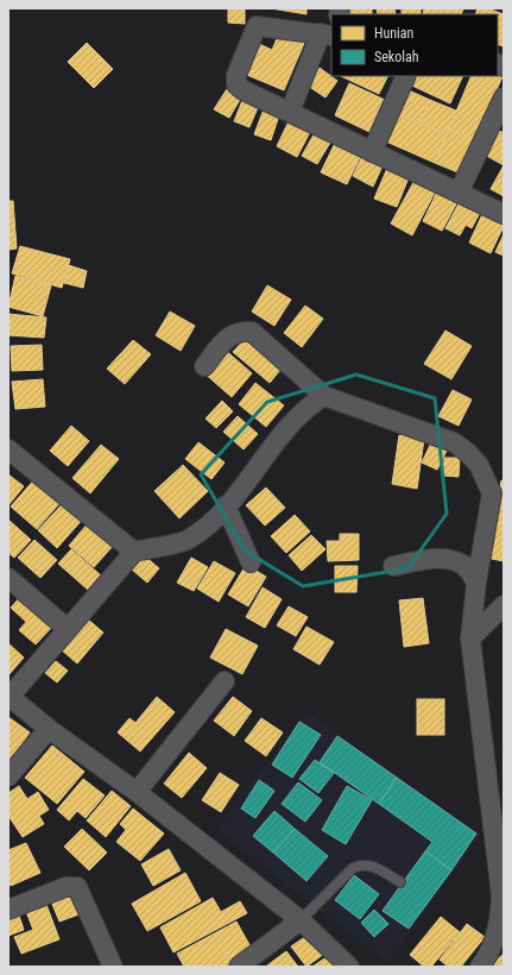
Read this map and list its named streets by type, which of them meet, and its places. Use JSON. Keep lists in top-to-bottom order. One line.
{"legend":["Hunian","Sekolah"]}
